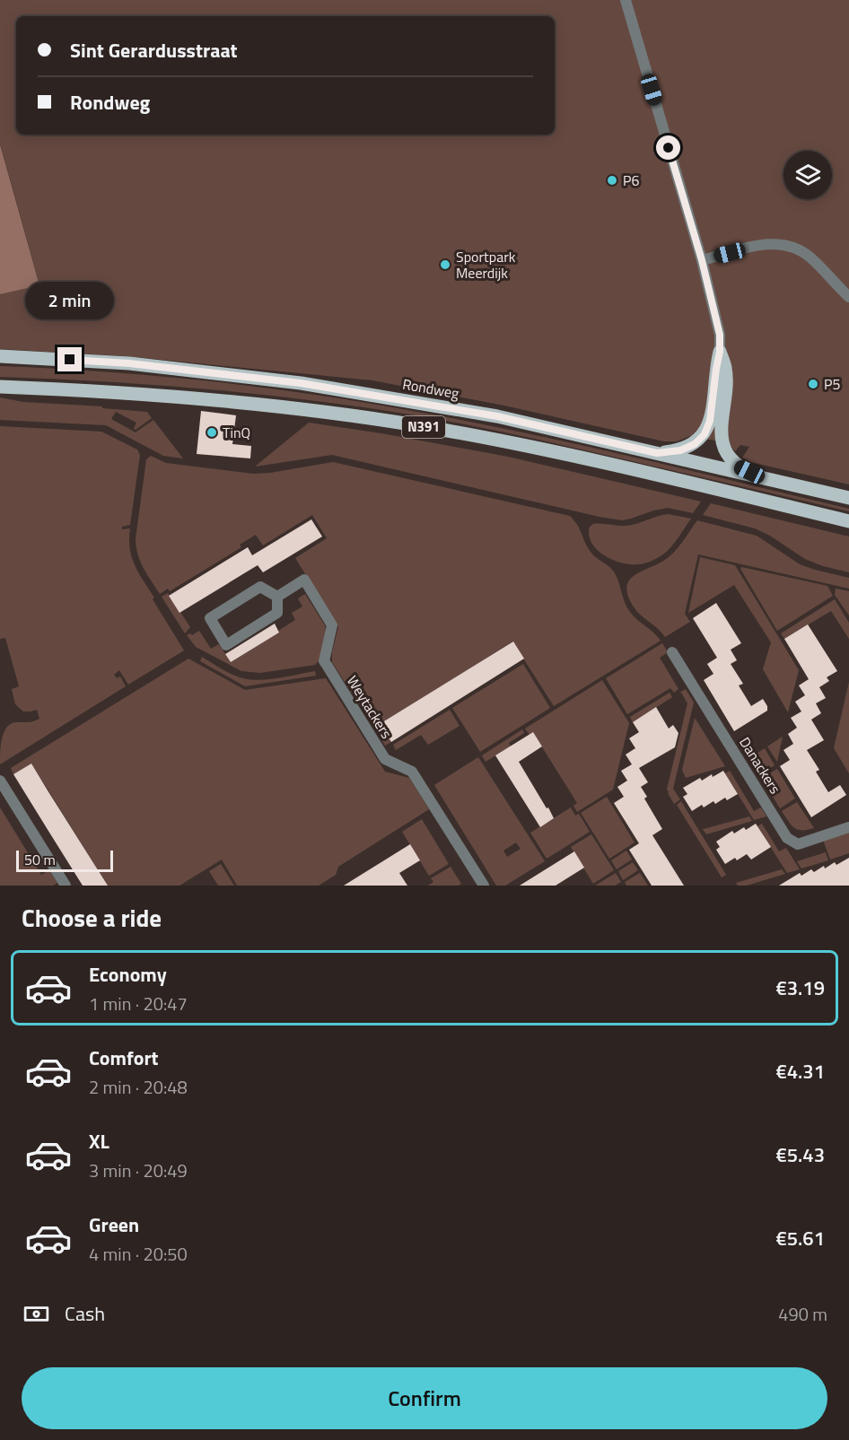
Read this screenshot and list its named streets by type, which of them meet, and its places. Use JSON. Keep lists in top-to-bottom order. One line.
{"streets":{"main road":["Rondweg","N391"],"street":["Weytackers","Danackers"]},"places":["P6","Sportpark Meerdijk","P5","TinQ"],"scale_bar":"50 m","page":{"banner":["Sint Gerardusstraat","Rondweg"],"bubble":"2 min","scale":"50 m","heading":"Choose a ride","list":[{"name":"Economy","note":"1 min · 20:47","value":"€3.19"},{"name":"Comfort","note":"2 min · 20:48","value":"€4.31"},{"name":"XL","note":"3 min · 20:49","value":"€5.43"},{"name":"Green","note":"4 min · 20:50","value":"€5.61"}],"pay":["Cash","490 m"],"buttons":"Confirm"}}
